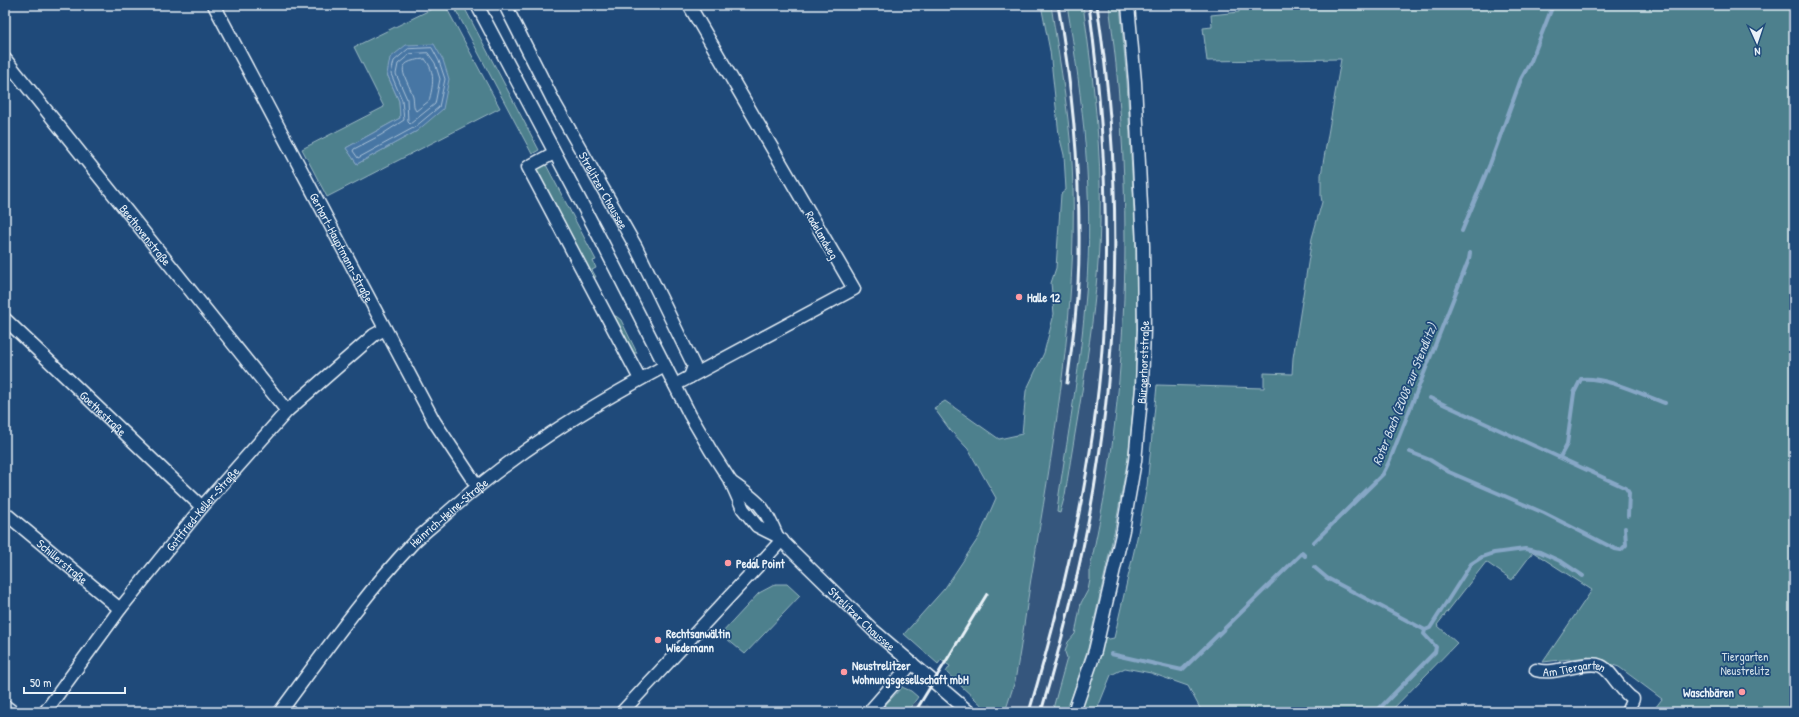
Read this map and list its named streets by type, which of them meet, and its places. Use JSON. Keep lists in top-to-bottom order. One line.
{"streets":{"street":["Strelitzer Chaussee","Beethovenstraße","Radelandweg","Gerhart-Hauptmann-Straße","Bürgerhorststraße","Goethestraße","Gottfried-Keller-Straße","Heinrich-Heine-Straße","Schillerstraße","Am Tiergarten"]},"crossings":[["Strelitzer Chaussee","Radelandweg"],["Strelitzer Chaussee","Heinrich-Heine-Straße"],["Beethovenstraße","Gottfried-Keller-Straße"],["Gerhart-Hauptmann-Straße","Gottfried-Keller-Straße"],["Gerhart-Hauptmann-Straße","Heinrich-Heine-Straße"],["Goethestraße","Gottfried-Keller-Straße"],["Gottfried-Keller-Straße","Schillerstraße"]],"water":["Roter Bach (Z008 zur Stendlitz)"],"parks":["Tiergarten Neustrelitz"],"places":["Halle 12","Pedal Point","Rechtsanwältin Wiedemann","Neustrelitzer Wohnungsgesellschaft mbH","Waschbären"],"scale_bar":"50 m","north":"bottom"}
